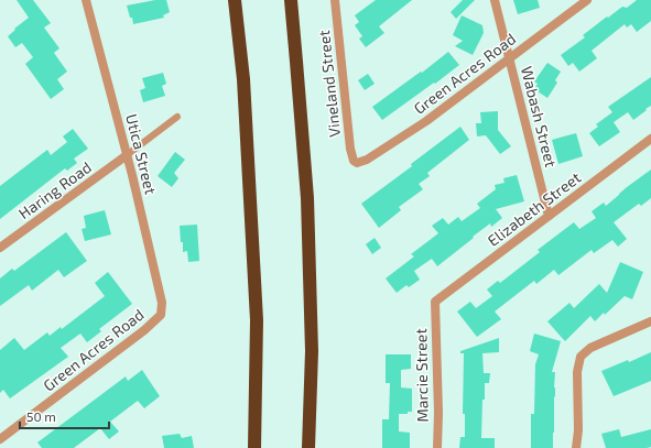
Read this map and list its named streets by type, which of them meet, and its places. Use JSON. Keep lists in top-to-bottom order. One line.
{"streets":{"street":["Green Acres Road","Vineland Street","Wabash Street","Utica Street","Haring Road","Elizabeth Street","Marcie Street"]},"crossings":[["Green Acres Road","Vineland Street"],["Green Acres Road","Wabash Street"],["Green Acres Road","Utica Street"],["Wabash Street","Elizabeth Street"],["Utica Street","Haring Road"],["Elizabeth Street","Marcie Street"]],"scale_bar":"50 m"}
